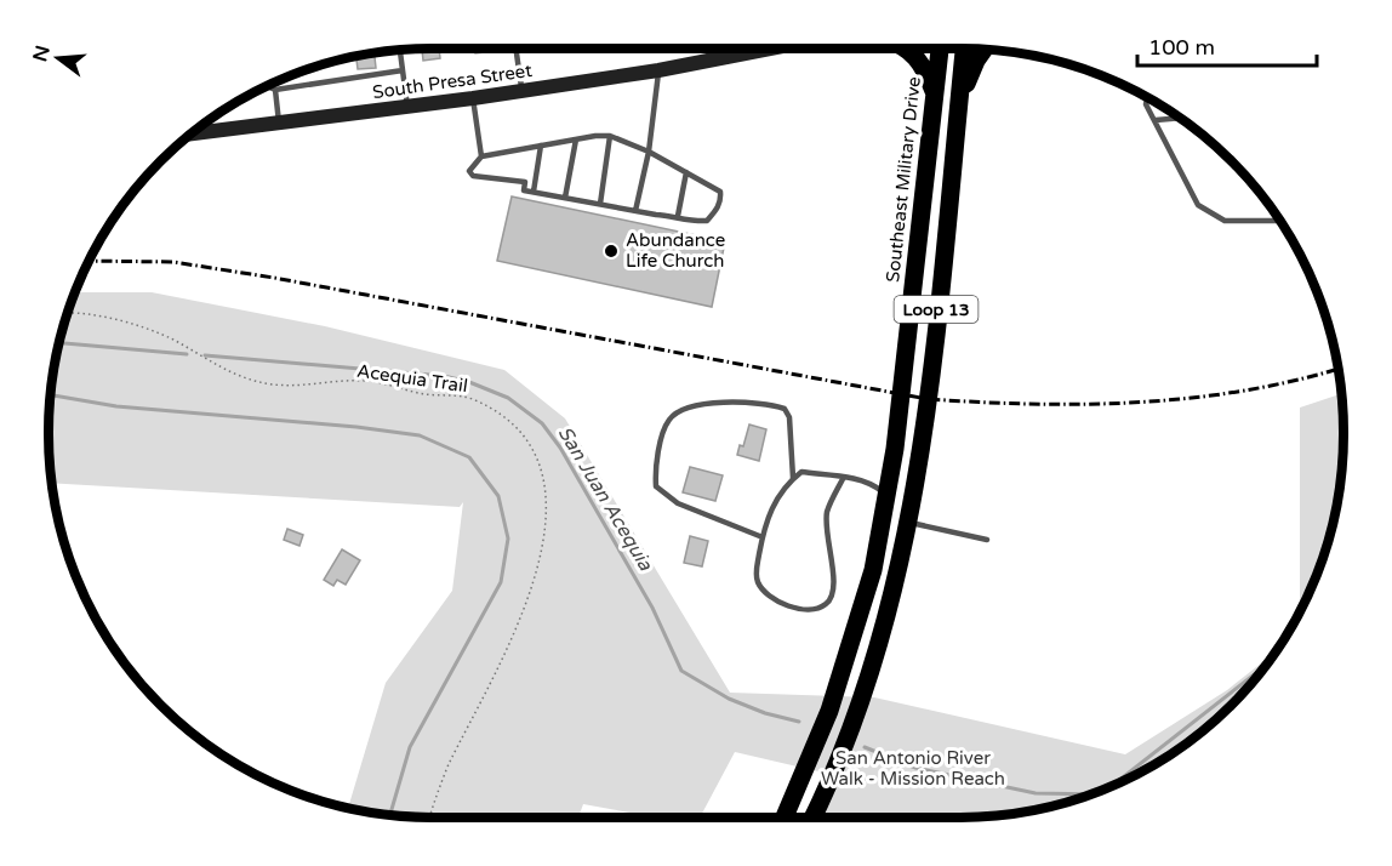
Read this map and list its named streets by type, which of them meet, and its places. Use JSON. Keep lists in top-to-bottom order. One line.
{"streets":{"main road":["South Presa Street","Southeast Military Drive","Loop 13"],"path":["Acequia Trail"]},"water":["San Juan Acequia"],"parks":["San Antonio River Walk - Mission Reach"],"places":["Abundance Life Church"],"scale_bar":"100 m","north":"left"}
